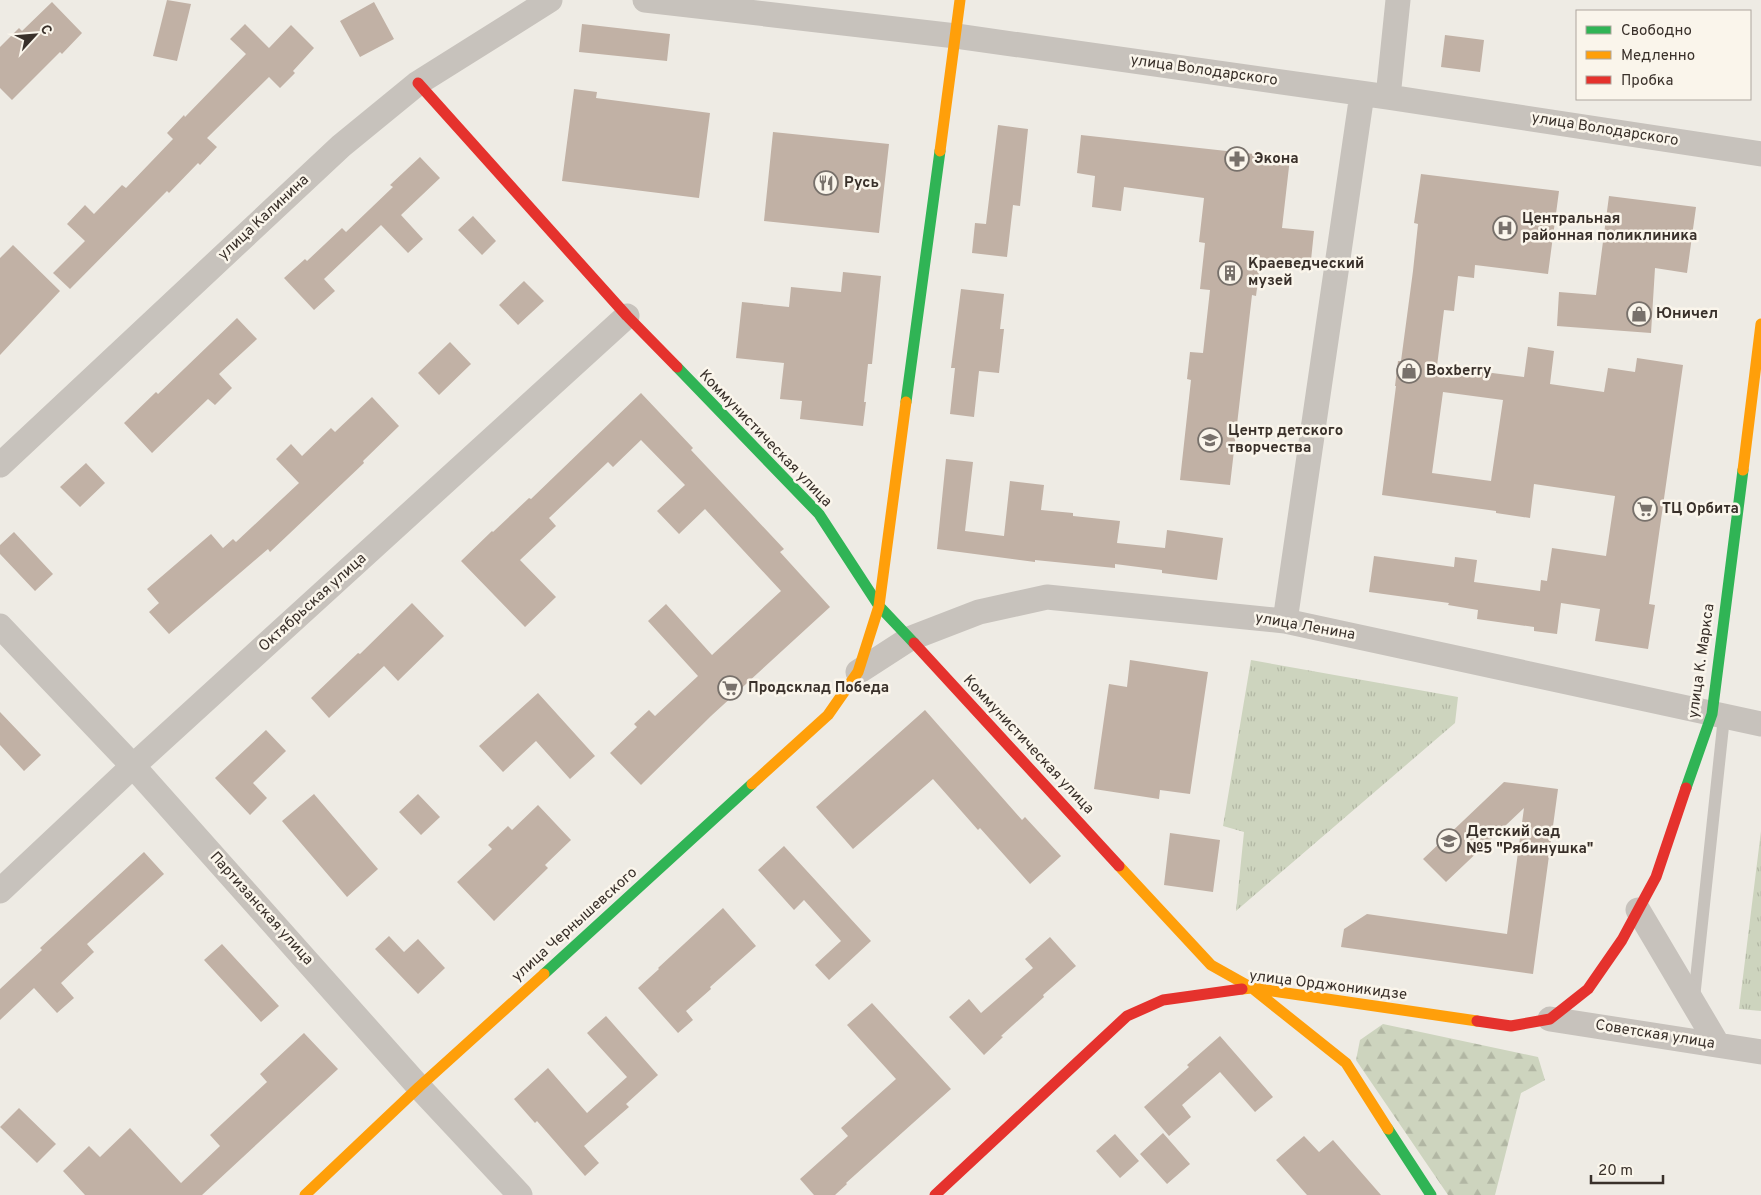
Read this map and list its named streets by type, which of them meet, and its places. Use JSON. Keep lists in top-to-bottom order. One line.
{"streets":{"street":["улица Володарского","улица Калинина","Коммунистическая улица","Октябрьская улица","улица Ленина","улица К. Маркса","Партизанская улица","улица Чернышевского","улица Орджоникидзе","Советская улица"]},"crossings":[["улица Володарского","улица Чернышевского"],["улица Калинина","Коммунистическая улица"],["Коммунистическая улица","Октябрьская улица"],["Коммунистическая улица","улица Ленина"],["Коммунистическая улица","улица Чернышевского"],["Коммунистическая улица","улица Орджоникидзе"],["Октябрьская улица","Партизанская улица"],["улица Ленина","улица К. Маркса"],["улица Ленина","улица Чернышевского"],["улица К. Маркса","улица Орджоникидзе"],["улица К. Маркса","Советская улица"],["Партизанская улица","улица Чернышевского"],["улица Орджоникидзе","Советская улица"]],"places":{"pharmacy":["Экона"],"restaurant":["Русь"],"hospital":["Центральная районная поликлиника"],"building":["Краеведческий музей"],"shop":["Юничел","Boxberry"],"school or university":["Центр детского творчества","Детский сад №5 \"Рябинушка\""],"supermarket":["ТЦ Орбита","Продсклад Победа"]},"legend":["Свободно","Медленно","Пробка"],"scale_bar":"20 m","north":"top right"}
